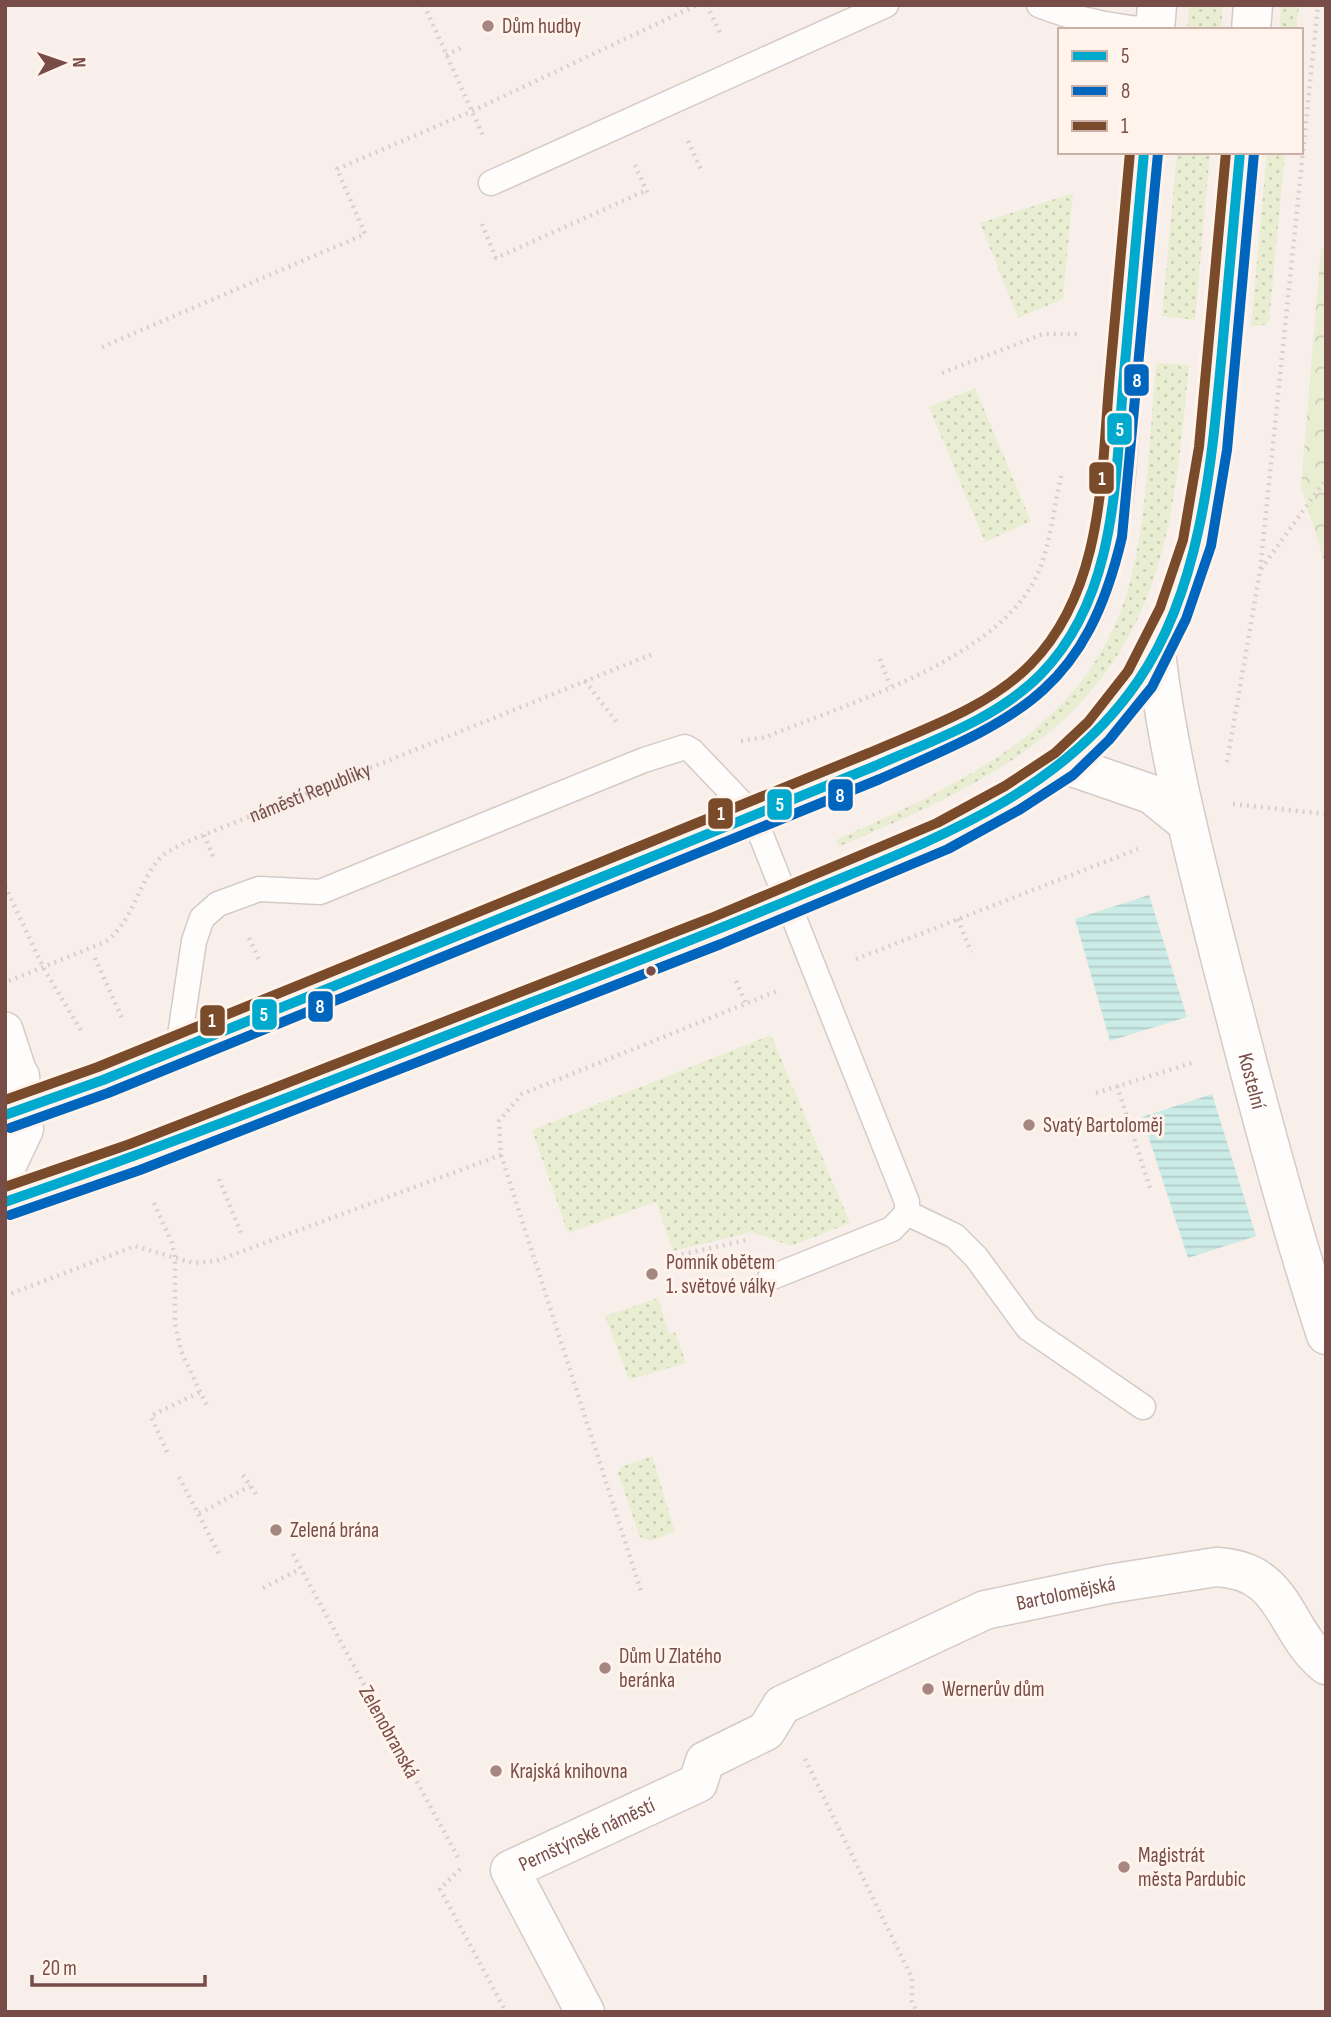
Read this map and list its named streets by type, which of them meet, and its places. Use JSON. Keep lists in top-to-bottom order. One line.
{"streets":{"street":["Kostelní","Bartolomějská","Pernštýnské náměstí"],"path":["náměstí Republiky","Zelenobranská"]},"crossings":[["Bartolomějská","Pernštýnské náměstí"]],"places":["Dům hudby","Svatý Bartoloměj","Pomník obětem 1. světové války","Zelená brána","Dům U Zlatého beránka","Wernerův dům","Krajská knihovna","Magistrát města Pardubic"],"lines":["transit line 5","transit line 8","transit line 1"],"legend":["5","8","1"],"scale_bar":"20 m","north":"right"}
